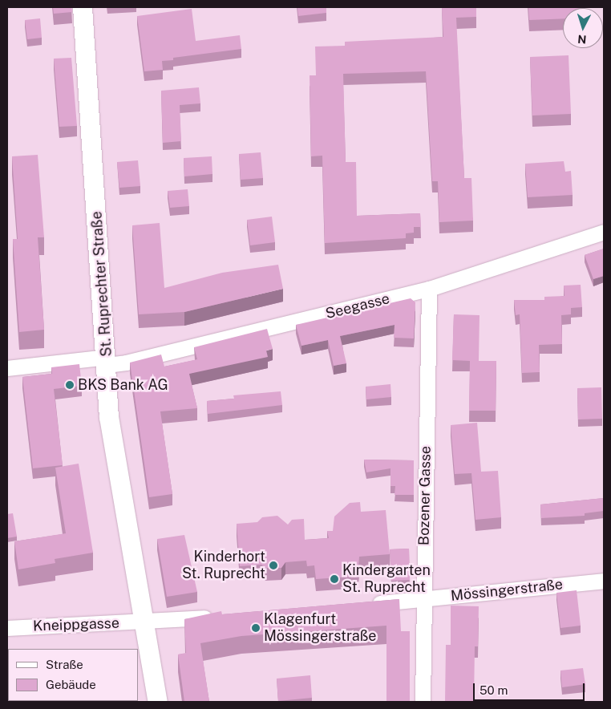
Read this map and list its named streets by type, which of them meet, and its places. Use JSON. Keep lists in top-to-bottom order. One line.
{"streets":{"street":["St. Ruprechter Straße","Seegasse","Bozener Gasse","Mössingerstraße","Kneippgasse"]},"crossings":[["St. Ruprechter Straße","Seegasse"],["St. Ruprechter Straße","Kneippgasse"],["Seegasse","Bozener Gasse"],["Bozener Gasse","Mössingerstraße"]],"places":["BKS Bank AG","Kinderhort St. Ruprecht","Kindergarten St. Ruprecht","Klagenfurt Mössingerstraße"],"legend":["Straße","Gebäude"],"scale_bar":"50 m","north":"bottom"}
